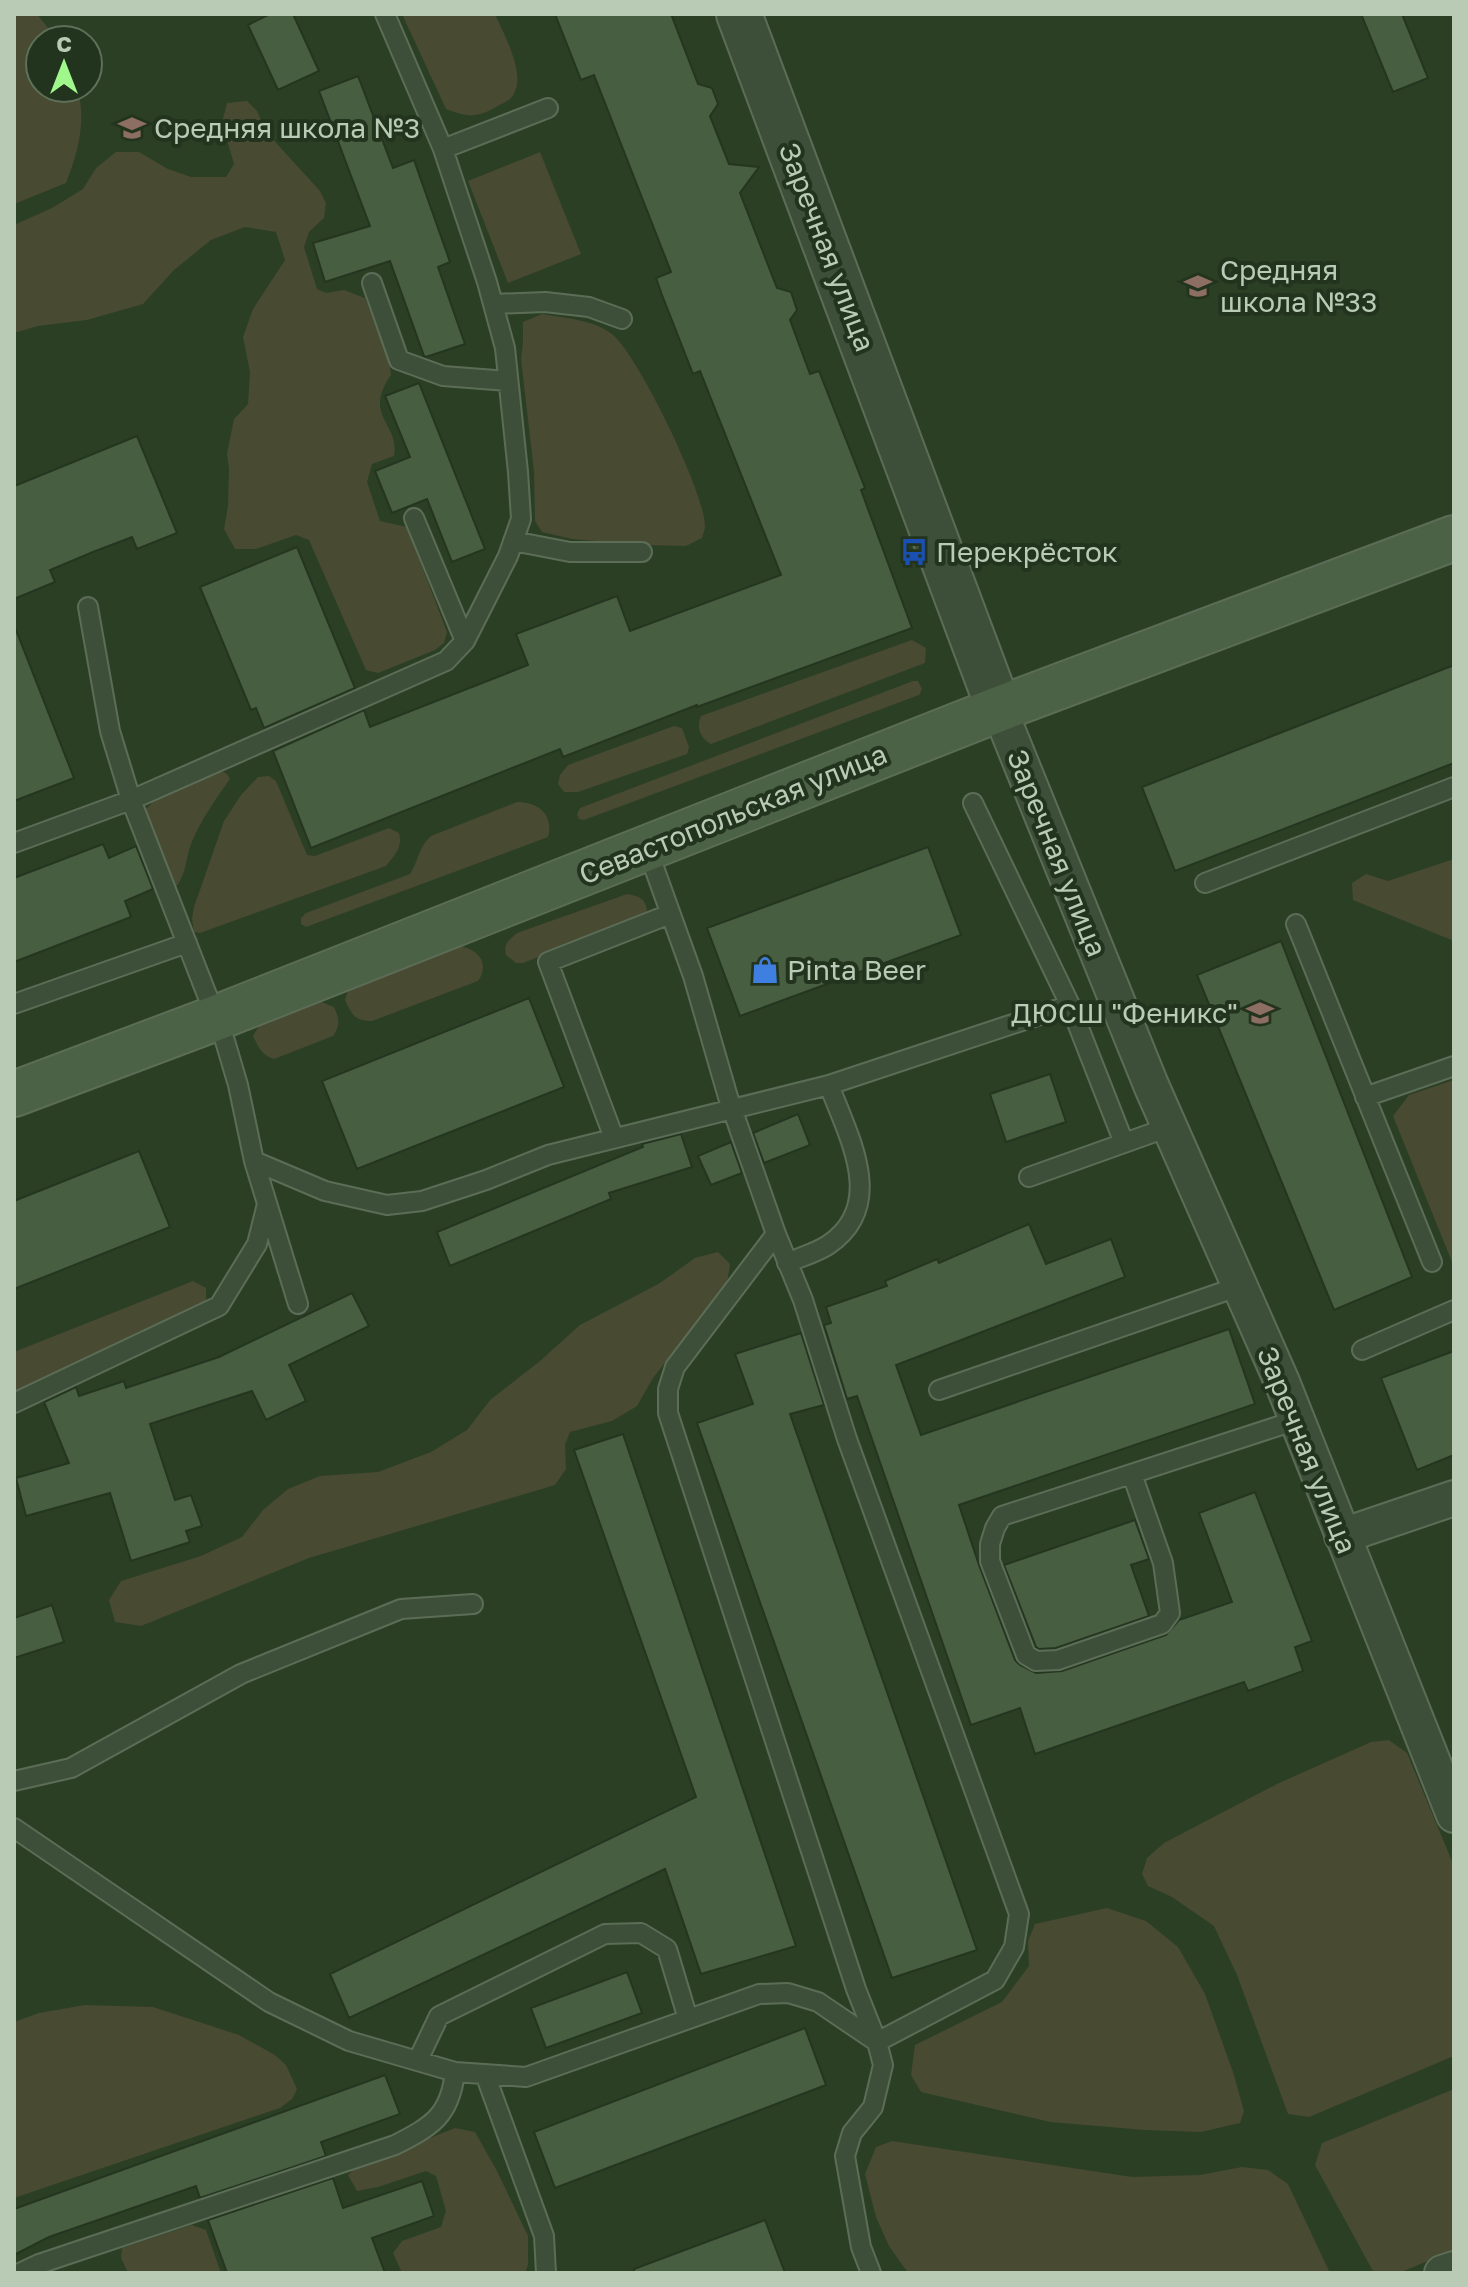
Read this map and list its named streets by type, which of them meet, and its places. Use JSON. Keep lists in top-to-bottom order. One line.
{"streets":{"main road":["Севастопольская улица"],"street":["Заречная улица"]},"crossings":[["Заречная улица","Севастопольская улица"]],"places":{"school or university":["Средняя школа №3","Средняя школа №33","ДЮСШ \"Феникс\""],"bus stop":["Перекрёсток"],"shop":["Pinta Beer"]},"north":"top"}
